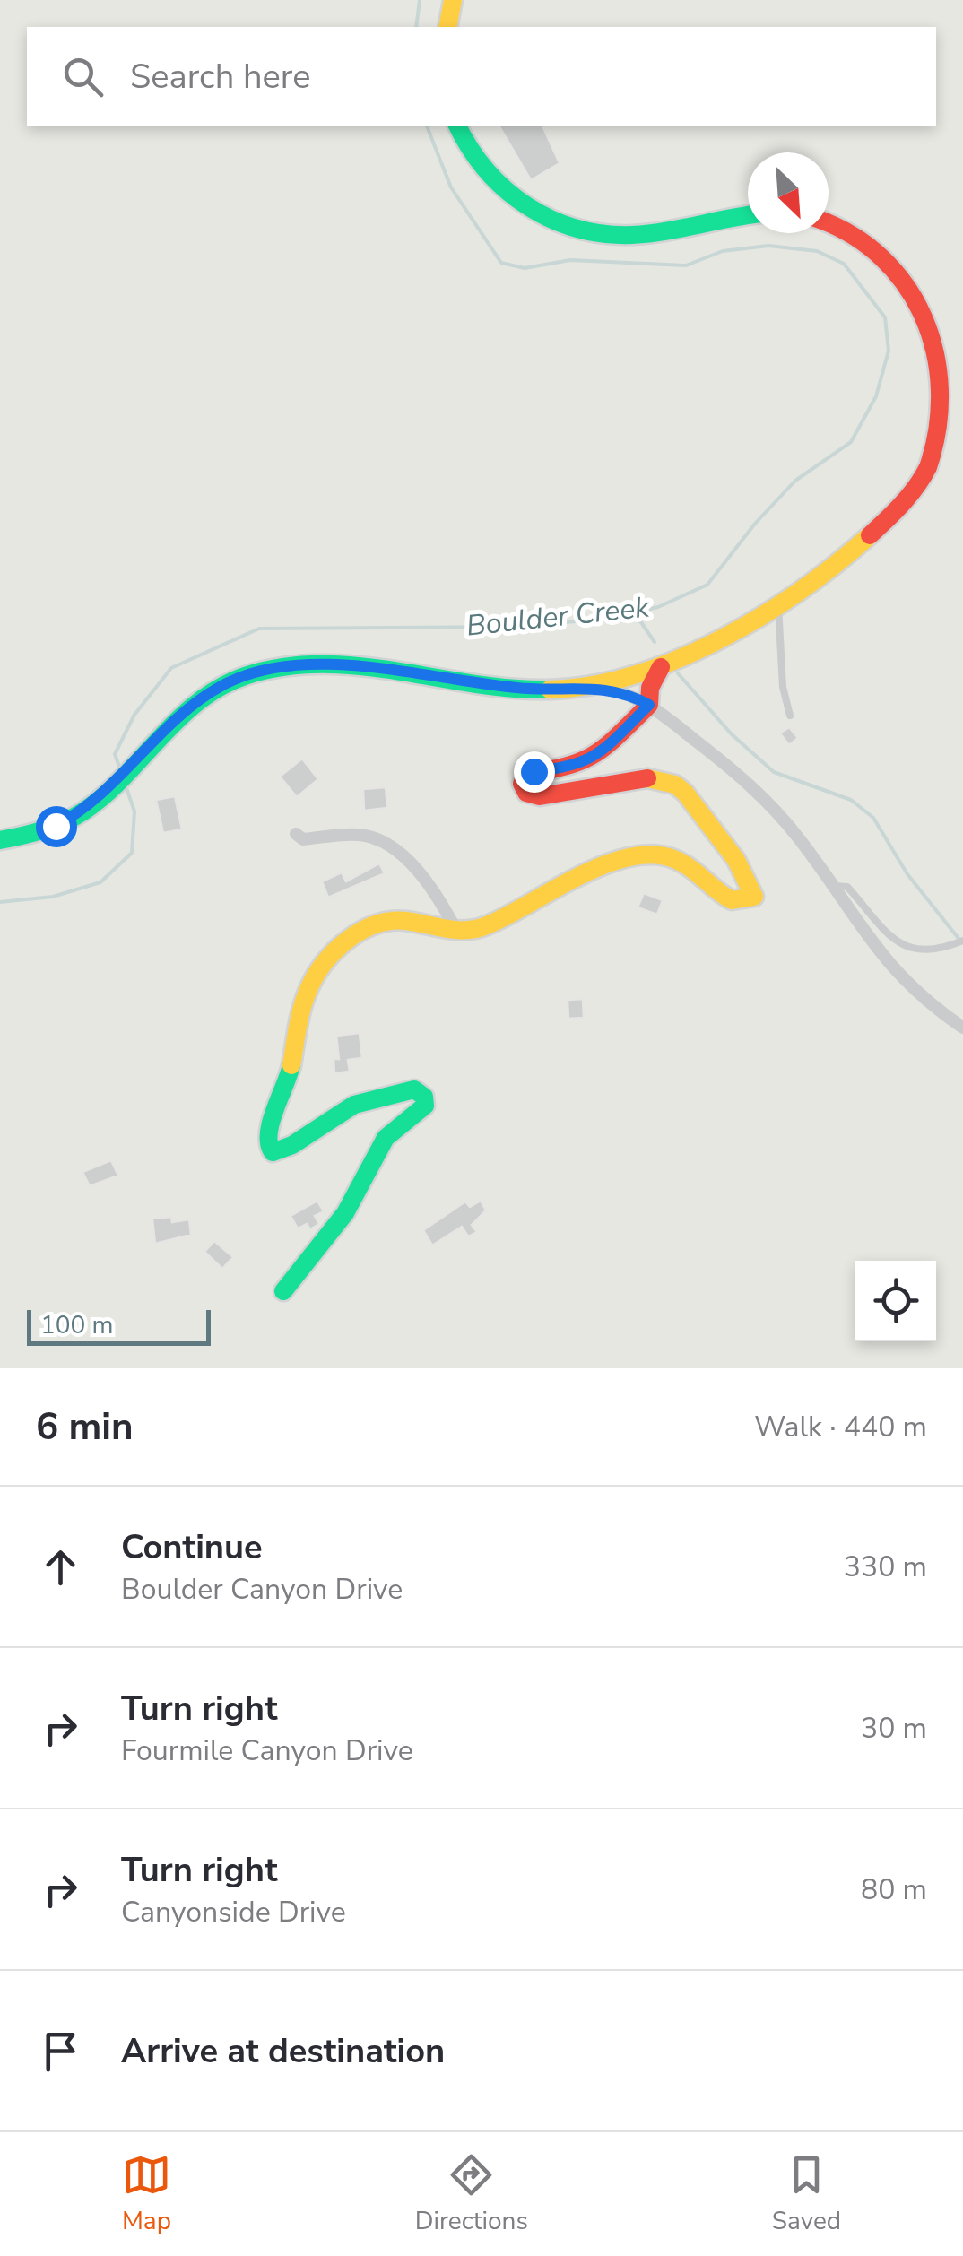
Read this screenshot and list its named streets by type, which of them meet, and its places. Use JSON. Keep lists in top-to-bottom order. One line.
{"water":["Boulder Creek"],"scale_bar":"100 m","north":"bottom right","page":{"search":"Search here","scale":"100 m","heading":["6 min","Walk · 440 m"],"list":[["Continue","Boulder Canyon Drive","330 m"],["Turn right","Fourmile Canyon Drive","30 m"],["Turn right","Canyonside Drive","80 m"],"Arrive at destination"],"nav":["Map","Directions","Saved"]}}
